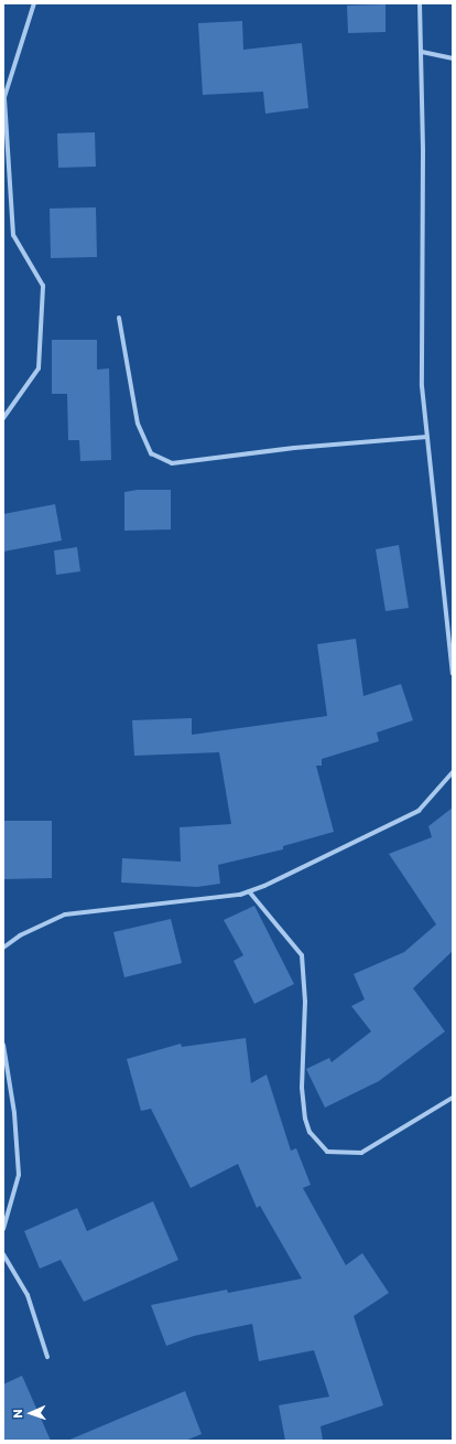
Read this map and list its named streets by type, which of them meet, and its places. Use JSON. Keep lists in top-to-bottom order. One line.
{"north":"left"}
